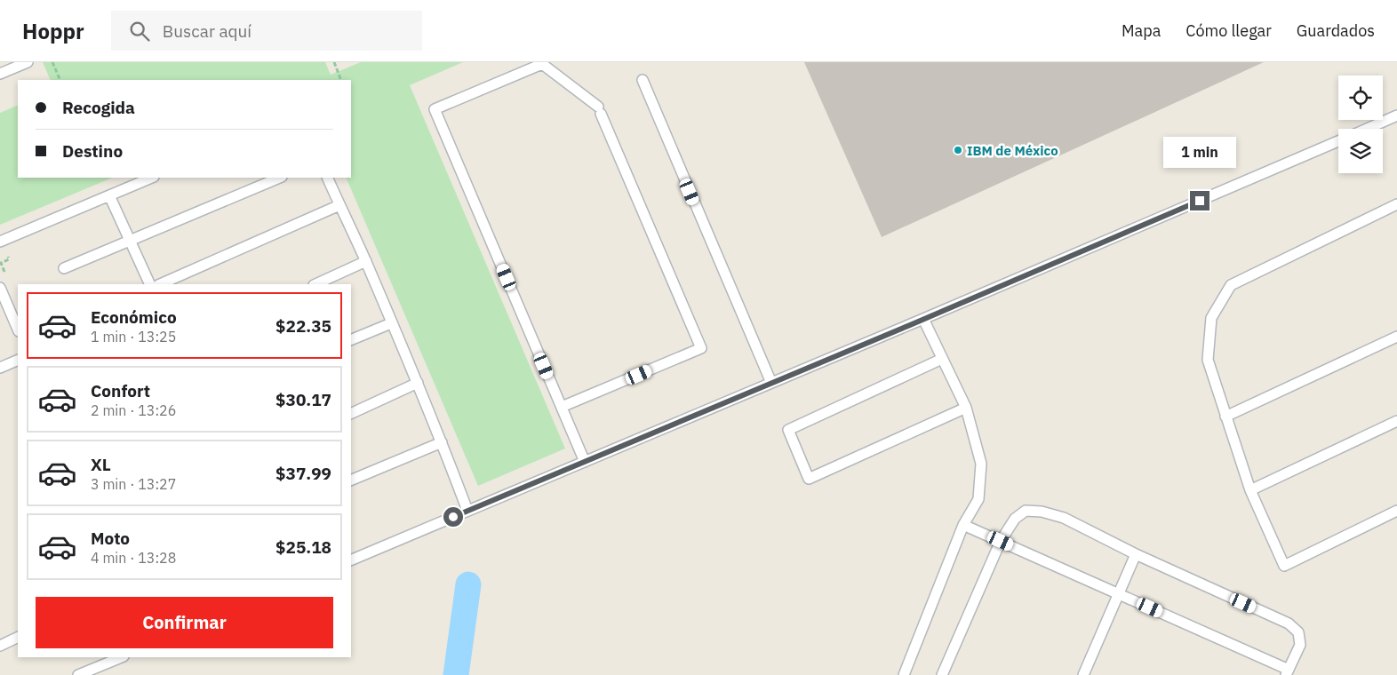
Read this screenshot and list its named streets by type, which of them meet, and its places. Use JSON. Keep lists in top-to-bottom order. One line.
{"places":["IBM de México"],"page":{"header":"Hoppr","search":"Buscar aquí","nav":["Mapa","Cómo llegar","Guardados"],"banner":["Recogida","Destino"],"bubble":"1 min","list":[{"name":"Económico","note":"1 min · 13:25","value":"$22.35"},{"name":"Confort","note":"2 min · 13:26","value":"$30.17"},{"name":"XL","note":"3 min · 13:27","value":"$37.99"},{"name":"Moto","note":"4 min · 13:28","value":"$25.18"}],"buttons":"Confirmar"}}
